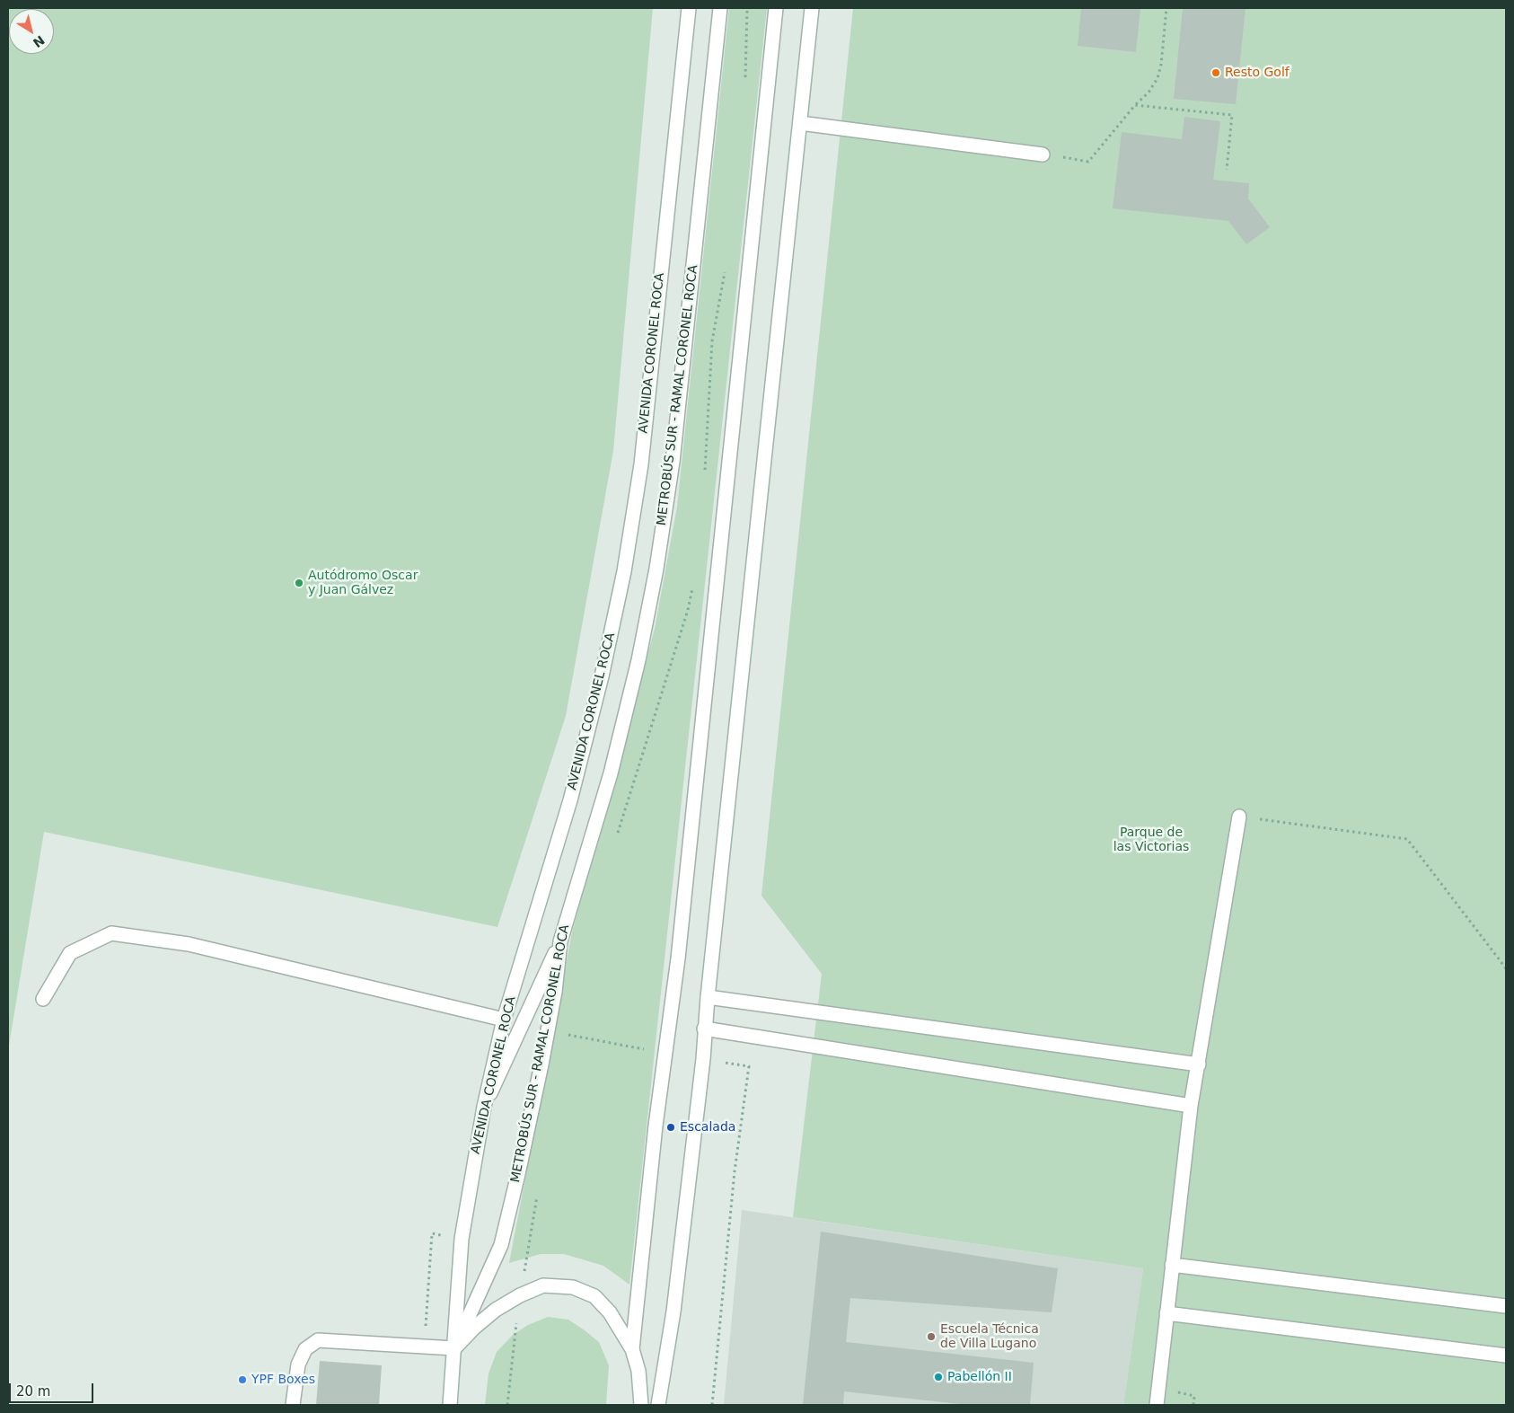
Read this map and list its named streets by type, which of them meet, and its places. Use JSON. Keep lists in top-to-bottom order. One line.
{"streets":{"main road":["AVENIDA CORONEL ROCA","METROBÚS SUR - RAMAL CORONEL ROCA"]},"crossings":[["AVENIDA CORONEL ROCA","METROBÚS SUR - RAMAL CORONEL ROCA"]],"parks":["Parque de las Victorias"],"places":["Resto Golf","Autódromo Oscar y Juan Gálvez","Escalada","Escuela Técnica de Villa Lugano","Pabellón II","YPF Boxes"],"scale_bar":"20 m","north":"bottom right"}
